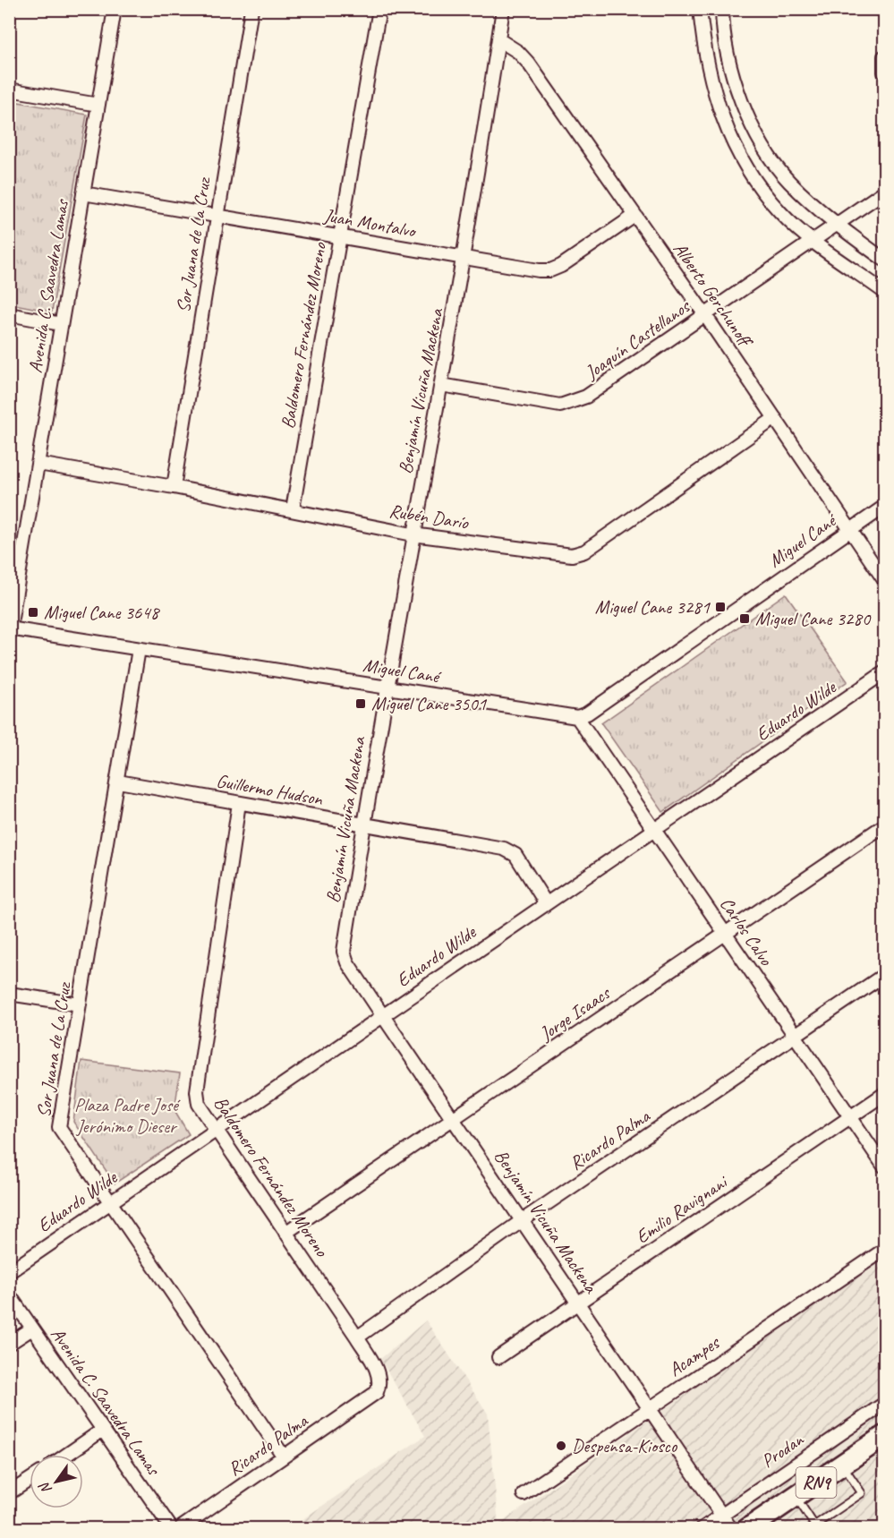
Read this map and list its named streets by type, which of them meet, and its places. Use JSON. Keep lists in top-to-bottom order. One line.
{"streets":{"main road":["RN9"],"street":["Juan Montalvo","Sor Juana de La Cruz","Avenida C. Saavedra Lamas","Alberto Gerchunoff","Baldomero Fernández Moreno","Joaquín Castellanos","Benjamín Vicuña Mackena","Rubén Darío","Miguel Cané","Eduardo Wilde","Guillermo Hudson","Carlos Calvo","Jorge Isaacs","Ricardo Palma","Emilio Ravignani","Acampes","Prodan"]},"crossings":[["Juan Montalvo","Sor Juana de La Cruz"],["Juan Montalvo","Avenida C. Saavedra Lamas"],["Juan Montalvo","Alberto Gerchunoff"],["Juan Montalvo","Baldomero Fernández Moreno"],["Juan Montalvo","Benjamín Vicuña Mackena"],["Sor Juana de La Cruz","Rubén Darío"],["Sor Juana de La Cruz","Miguel Cané"],["Sor Juana de La Cruz","Eduardo Wilde"],["Sor Juana de La Cruz","Guillermo Hudson"],["Sor Juana de La Cruz","Ricardo Palma"],["Avenida C. Saavedra Lamas","Rubén Darío"],["Avenida C. Saavedra Lamas","Miguel Cané"],["Alberto Gerchunoff","Joaquín Castellanos"],["Alberto Gerchunoff","Benjamín Vicuña Mackena"],["Alberto Gerchunoff","Rubén Darío"],["Alberto Gerchunoff","Miguel Cané"],["Baldomero Fernández Moreno","Rubén Darío"],["Baldomero Fernández Moreno","Eduardo Wilde"],["Baldomero Fernández Moreno","Guillermo Hudson"],["Baldomero Fernández Moreno","Jorge Isaacs"],["Baldomero Fernández Moreno","Ricardo Palma"],["Joaquín Castellanos","Benjamín Vicuña Mackena"],["Benjamín Vicuña Mackena","Rubén Darío"],["Benjamín Vicuña Mackena","Miguel Cané"],["Benjamín Vicuña Mackena","Eduardo Wilde"],["Benjamín Vicuña Mackena","Guillermo Hudson"],["Benjamín Vicuña Mackena","Jorge Isaacs"],["Benjamín Vicuña Mackena","Ricardo Palma"],["Benjamín Vicuña Mackena","Emilio Ravignani"],["Benjamín Vicuña Mackena","Acampes"],["Benjamín Vicuña Mackena","Prodan"],["Miguel Cané","Carlos Calvo"],["Eduardo Wilde","Guillermo Hudson"],["Eduardo Wilde","Carlos Calvo"],["Carlos Calvo","Jorge Isaacs"],["Carlos Calvo","Ricardo Palma"],["Carlos Calvo","Emilio Ravignani"]],"parks":["Plaza Padre José Jerónimo Dieser"],"places":{"transit":["Miguel Cane 3281","Miguel Cane 3648","Miguel Cane 3280","Miguel Cane 3501"],"other":["Despensa-Kiosco"]},"north":"bottom left"}
